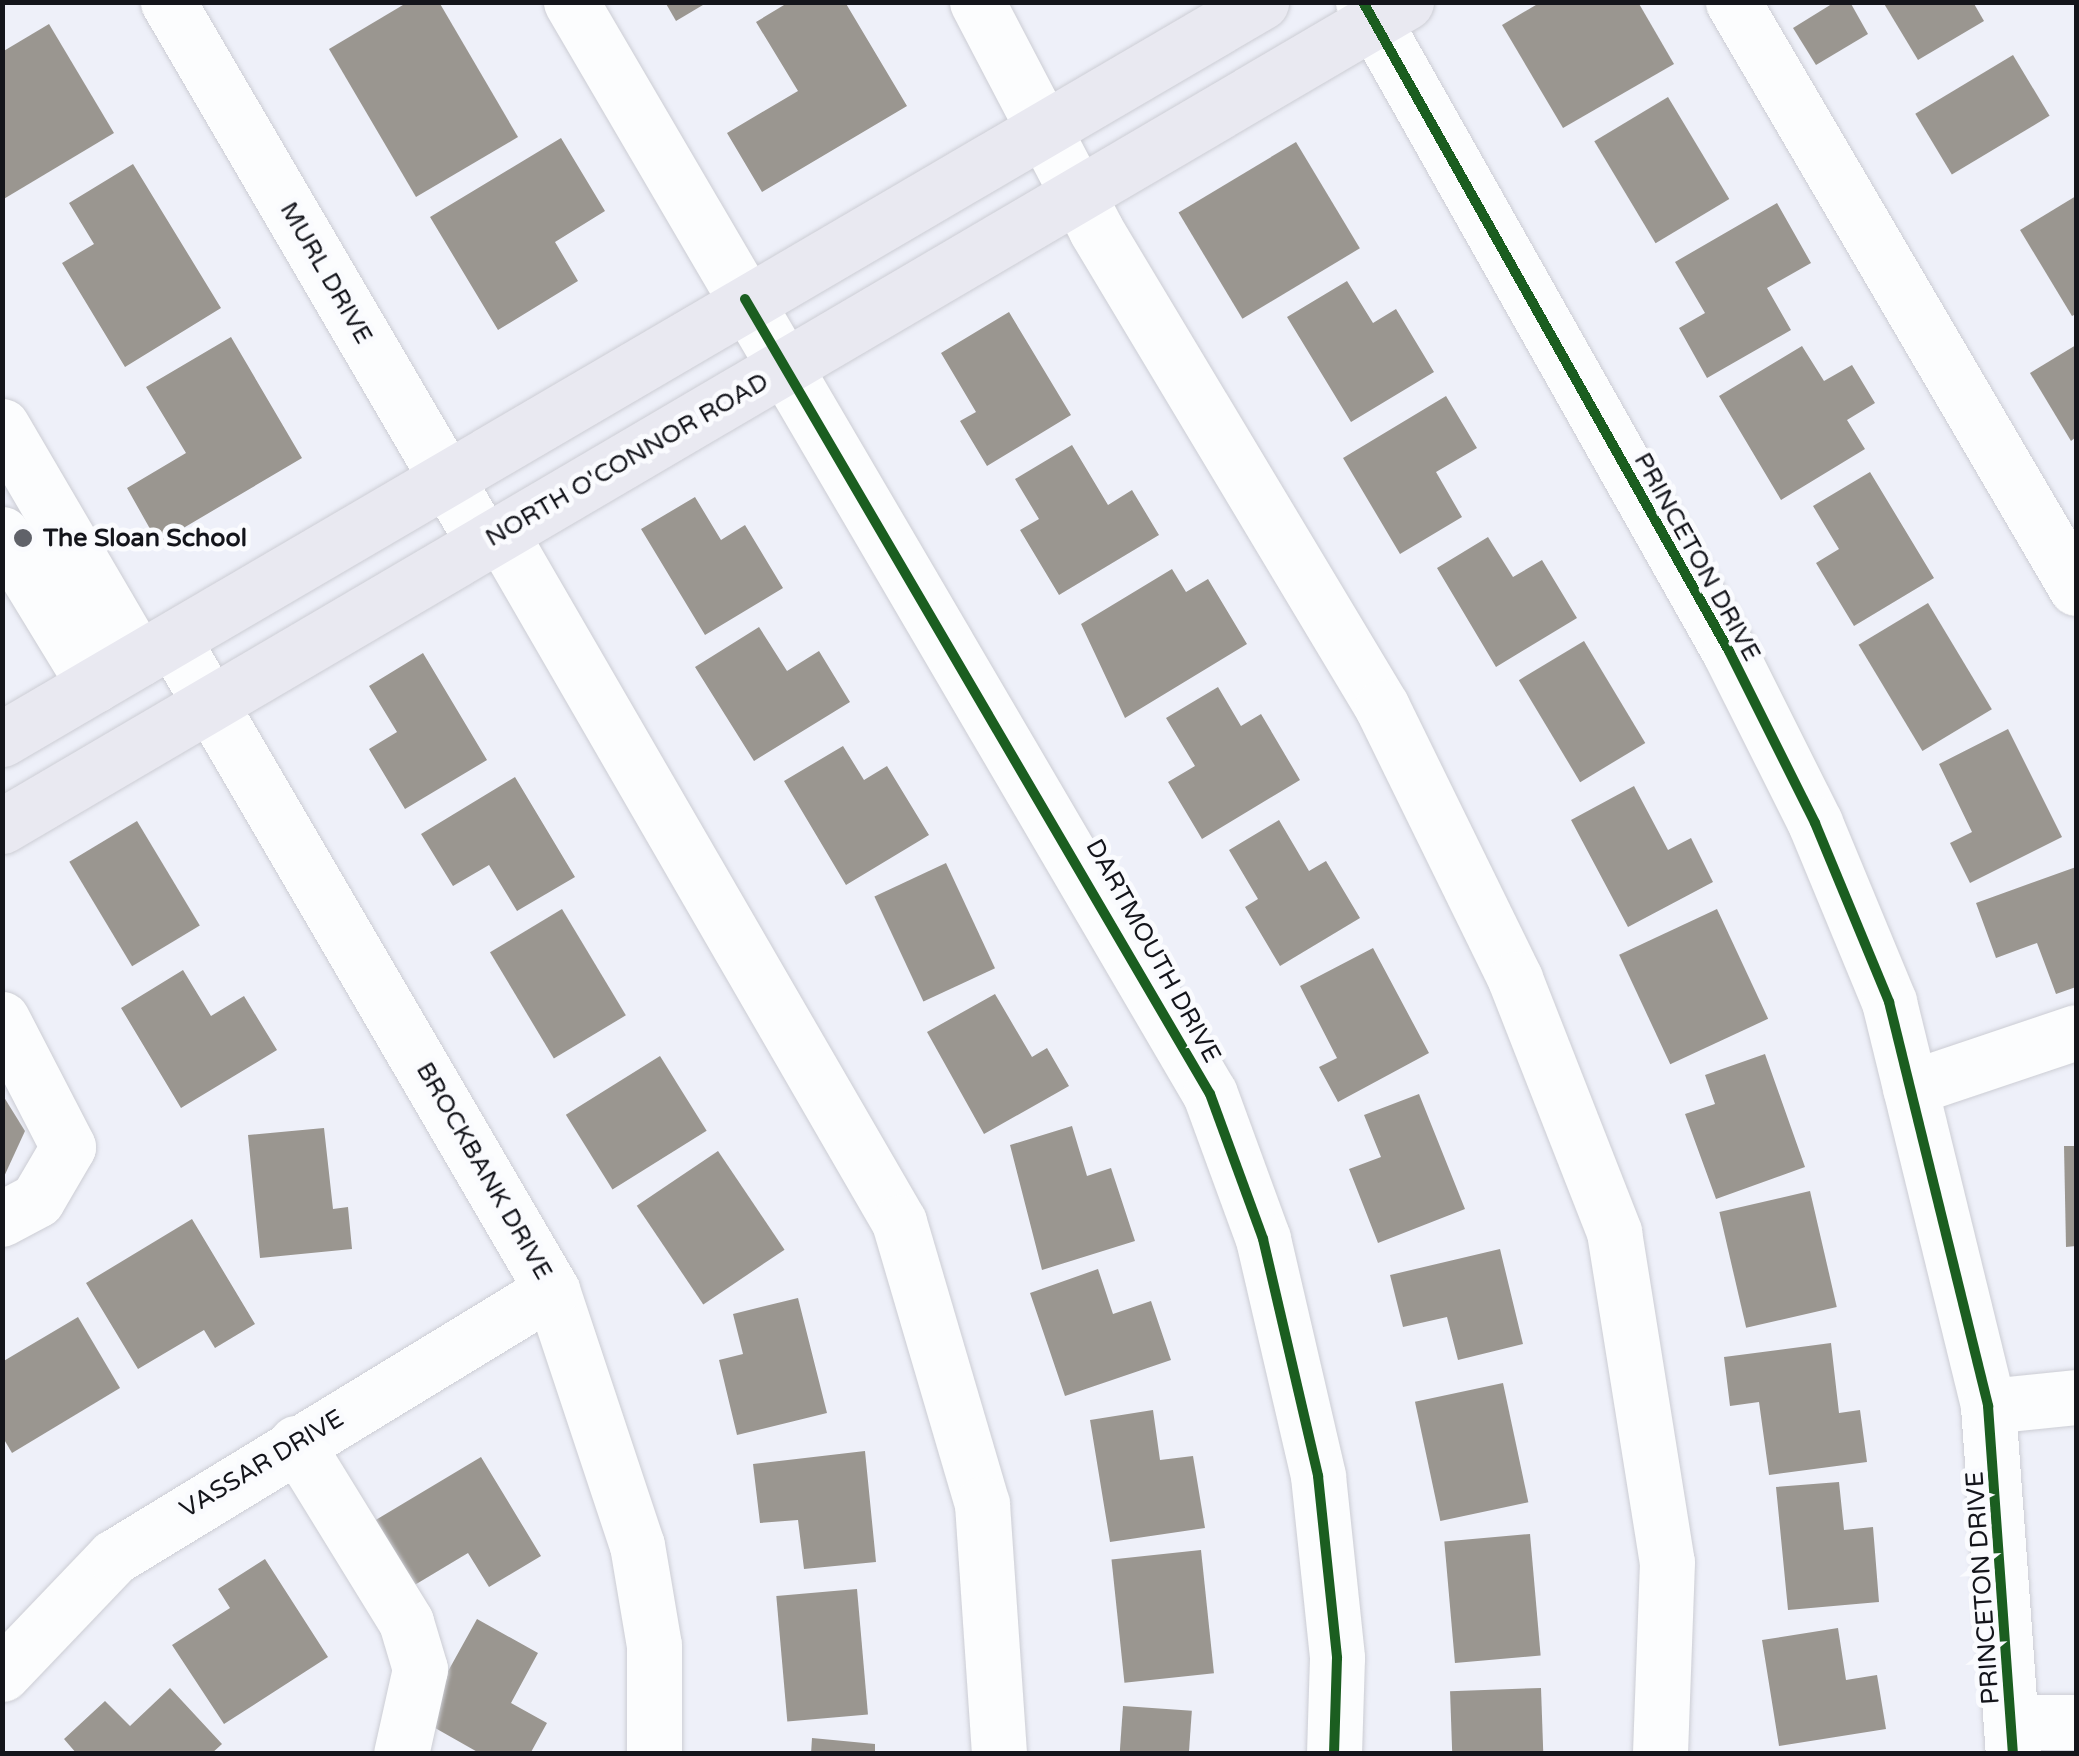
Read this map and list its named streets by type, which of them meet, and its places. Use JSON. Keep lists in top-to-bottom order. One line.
{"streets":{"main road":["NORTH O'CONNOR ROAD"],"street":["MURL DRIVE","PRINCETON DRIVE","DARTMOUTH DRIVE","BROCKBANK DRIVE","VASSAR DRIVE"]},"crossings":[["MURL DRIVE","NORTH O'CONNOR ROAD"],["NORTH O'CONNOR ROAD","PRINCETON DRIVE"],["NORTH O'CONNOR ROAD","DARTMOUTH DRIVE"],["NORTH O'CONNOR ROAD","BROCKBANK DRIVE"],["BROCKBANK DRIVE","VASSAR DRIVE"]],"places":["The Sloan School"]}
